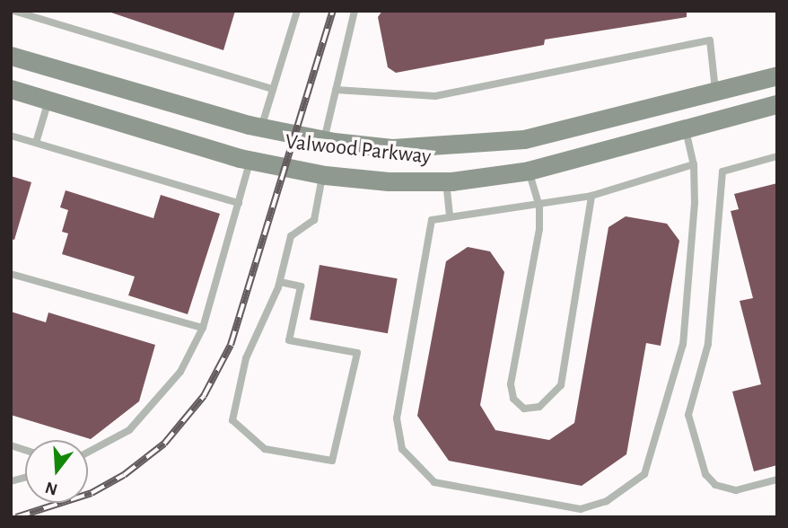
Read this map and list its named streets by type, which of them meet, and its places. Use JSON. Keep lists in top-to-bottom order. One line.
{"streets":{"main road":["Valwood Parkway"]},"north":"bottom"}
